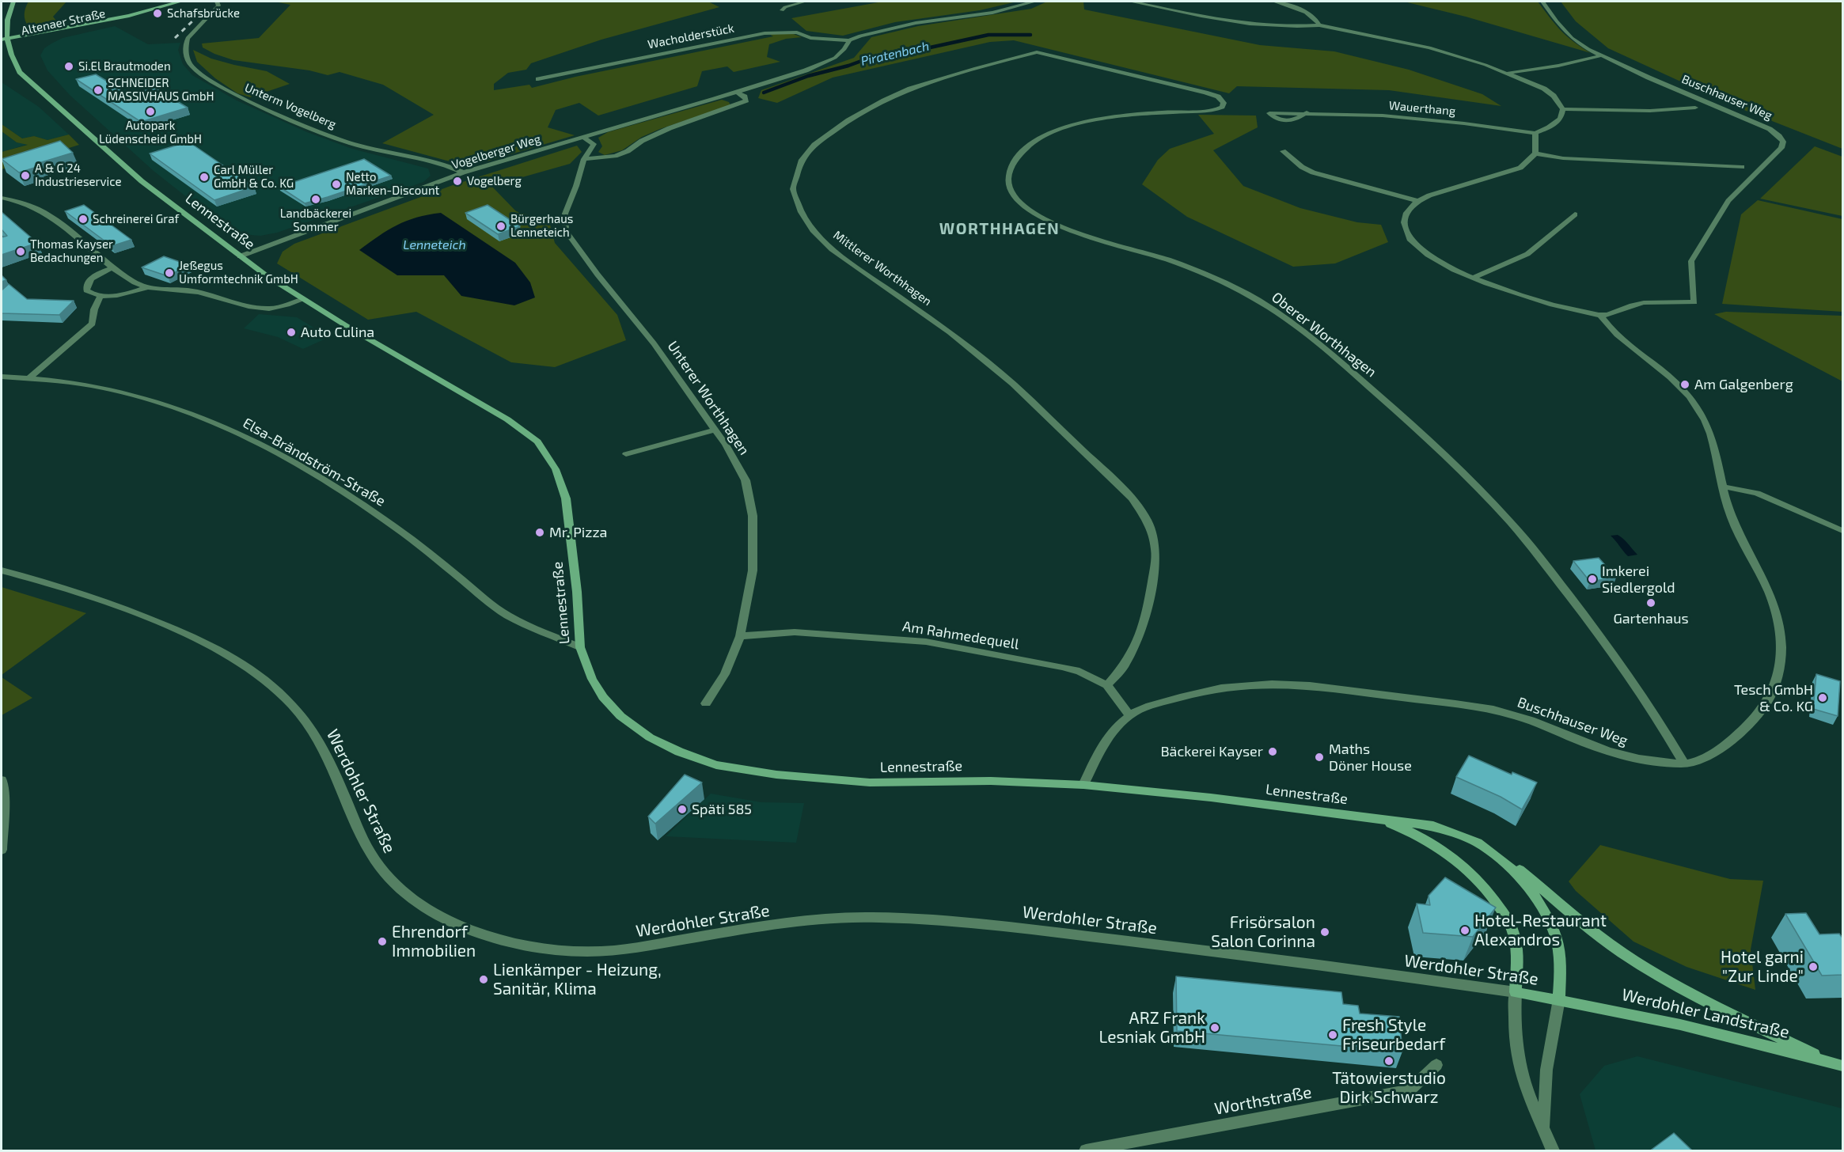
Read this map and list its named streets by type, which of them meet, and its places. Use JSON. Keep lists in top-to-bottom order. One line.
{"streets":{"main road":["Altenaer Straße","Lennestraße","Werdohler Straße","Werdohler Landstraße"],"street":["Wacholderstück","Buschhauser Weg","Unterm Vogelberg","Wauerthang","Vogelberger Weg","Mittlerer Worthhagen","Oberer Worthhagen","Unterer Worthhagen","Elsa-Brändström-Straße","Am Rahmedequell","Worthstraße"]},"crossings":[["Altenaer Straße","Lennestraße"],["Wacholderstück","Vogelberger Weg"],["Buschhauser Weg","Lennestraße"],["Buschhauser Weg","Oberer Worthhagen"],["Buschhauser Weg","Am Rahmedequell"],["Unterm Vogelberg","Vogelberger Weg"],["Vogelberger Weg","Lennestraße"],["Vogelberger Weg","Unterer Worthhagen"],["Lennestraße","Elsa-Brändström-Straße"],["Lennestraße","Werdohler Straße"],["Lennestraße","Werdohler Landstraße"],["Mittlerer Worthhagen","Oberer Worthhagen"],["Mittlerer Worthhagen","Am Rahmedequell"],["Unterer Worthhagen","Am Rahmedequell"],["Werdohler Straße","Werdohler Landstraße"]],"districts":["WORTHHAGEN"],"water":["Piratenbach","Lenneteich"],"places":["Schafsbrücke","Si.El Brautmoden","SCHNEIDER MASSIVHAUS GmbH","Autopark Lüdenscheid GmbH","A & G 24 Industrieservice","Carl Müller GmbH & Co. KG","Vogelberg","Netto Marken-Discount","Landbäckerei Sommer","Schreinerei Graf","Bürgerhaus Lenneteich","Thomas Kayser Bedachungen","Jeßegus Umformtechnik GmbH","Auto Culina","Am Galgenberg","Mr. Pizza","Imkerei Siedlergold","Gartenhaus","Tesch GmbH & Co. KG","Bäckerei Kayser","Maths Döner House","Späti 585","Hotel-Restaurant Alexandros","Frisörsalon Salon Corinna","Ehrendorf Immobilien","Hotel garni \"Zur Linde\"","Lienkämper - Heizung, Sanitär, Klima","ARZ Frank Lesniak GmbH","Fresh Style Friseurbedarf","Tätowierstudio Dirk Schwarz"]}
